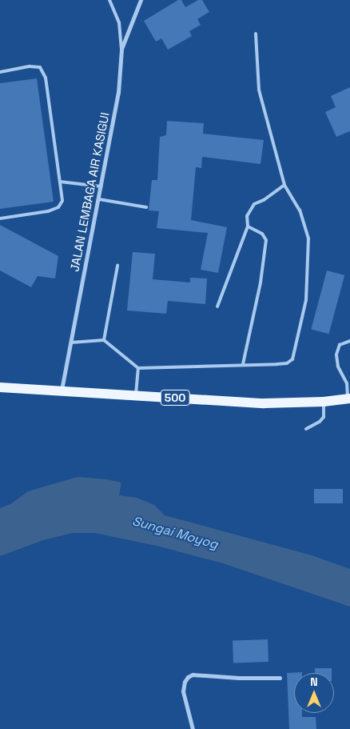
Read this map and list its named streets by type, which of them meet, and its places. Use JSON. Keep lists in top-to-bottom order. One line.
{"streets":{"main road":["500"],"street":["JALAN LEMBAGA AIR KASIGUI"]},"crossings":[["JALAN LEMBAGA AIR KASIGUI","500"]],"water":["Sungai Moyog"],"north":"top"}
